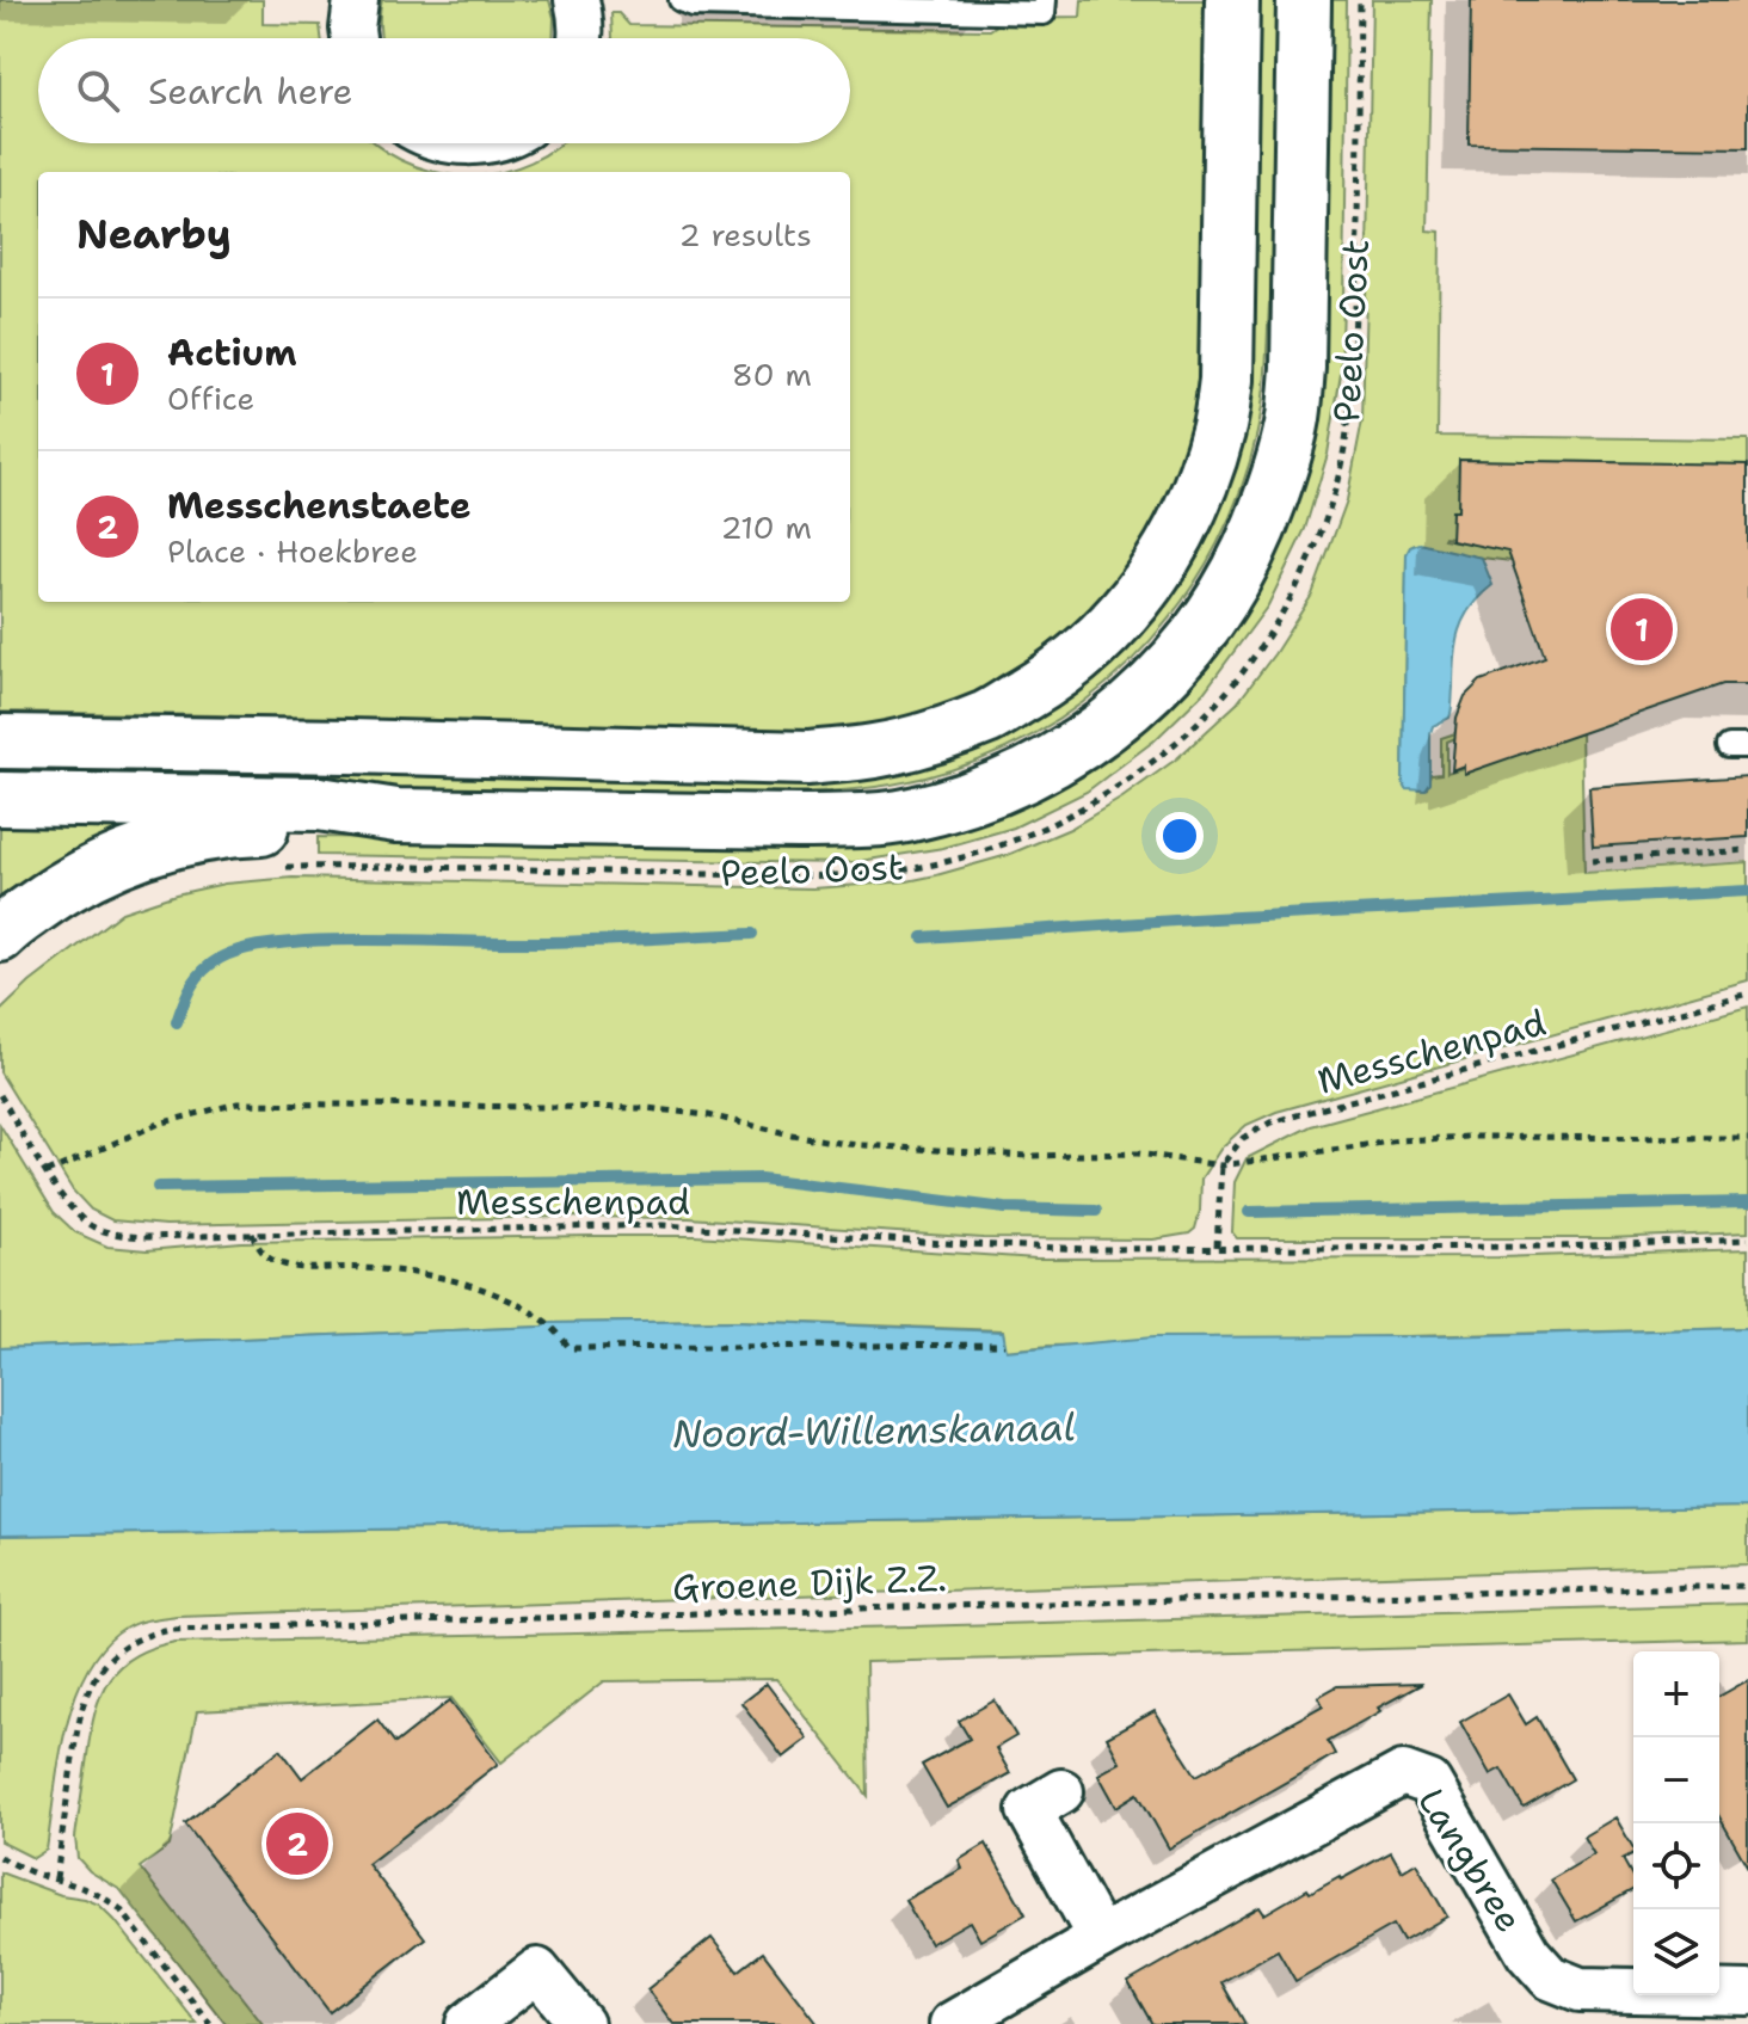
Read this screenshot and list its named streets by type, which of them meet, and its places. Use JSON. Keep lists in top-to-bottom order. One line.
{"streets":{"main road":["Peelo Oost"],"street":["Langbree"],"path":["Messchenpad","Groene Dijk Z.Z."]},"water":["Noord-Willemskanaal"],"page":{"search":"Search here","heading":["Nearby","2 results"],"list":[{"mark":"1","name":"Actium","note":"Office","value":"80 m"},{"mark":"2","name":"Messchenstaete","note":"Place · Hoekbree","value":"210 m"}],"pins":["1","2"],"map_buttons":["+","−"]}}
